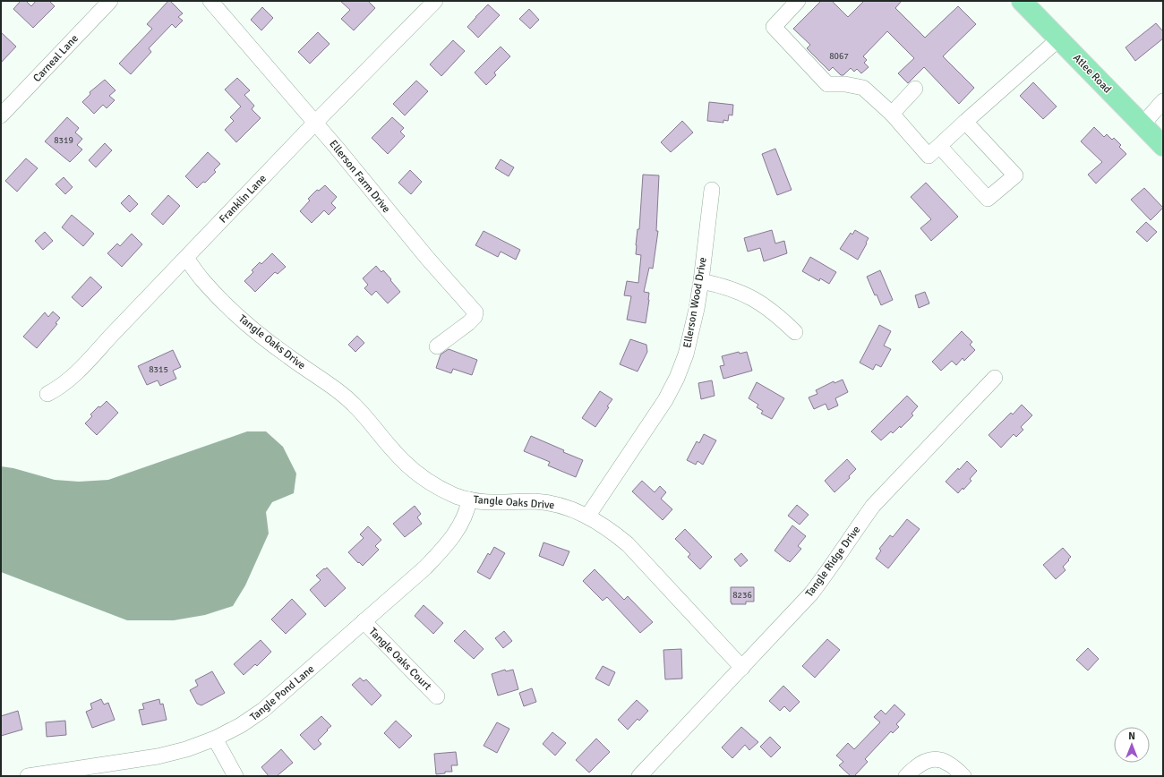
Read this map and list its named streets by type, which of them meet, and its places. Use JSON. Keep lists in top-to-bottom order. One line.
{"streets":{"main road":["Atlee Road"],"street":["Carneal Lane","Ellerson Farm Drive","Franklin Lane","Ellerson Wood Drive","Tangle Oaks Drive","Tangle Ridge Drive","Tangle Oaks Court","Tangle Pond Lane"]},"crossings":[["Ellerson Farm Drive","Franklin Lane"],["Franklin Lane","Tangle Oaks Drive"],["Ellerson Wood Drive","Tangle Oaks Drive"],["Tangle Oaks Drive","Tangle Ridge Drive"],["Tangle Oaks Drive","Tangle Pond Lane"],["Tangle Oaks Court","Tangle Pond Lane"]],"house_numbers":["8067","8319","8315","8236"],"north":"top"}
